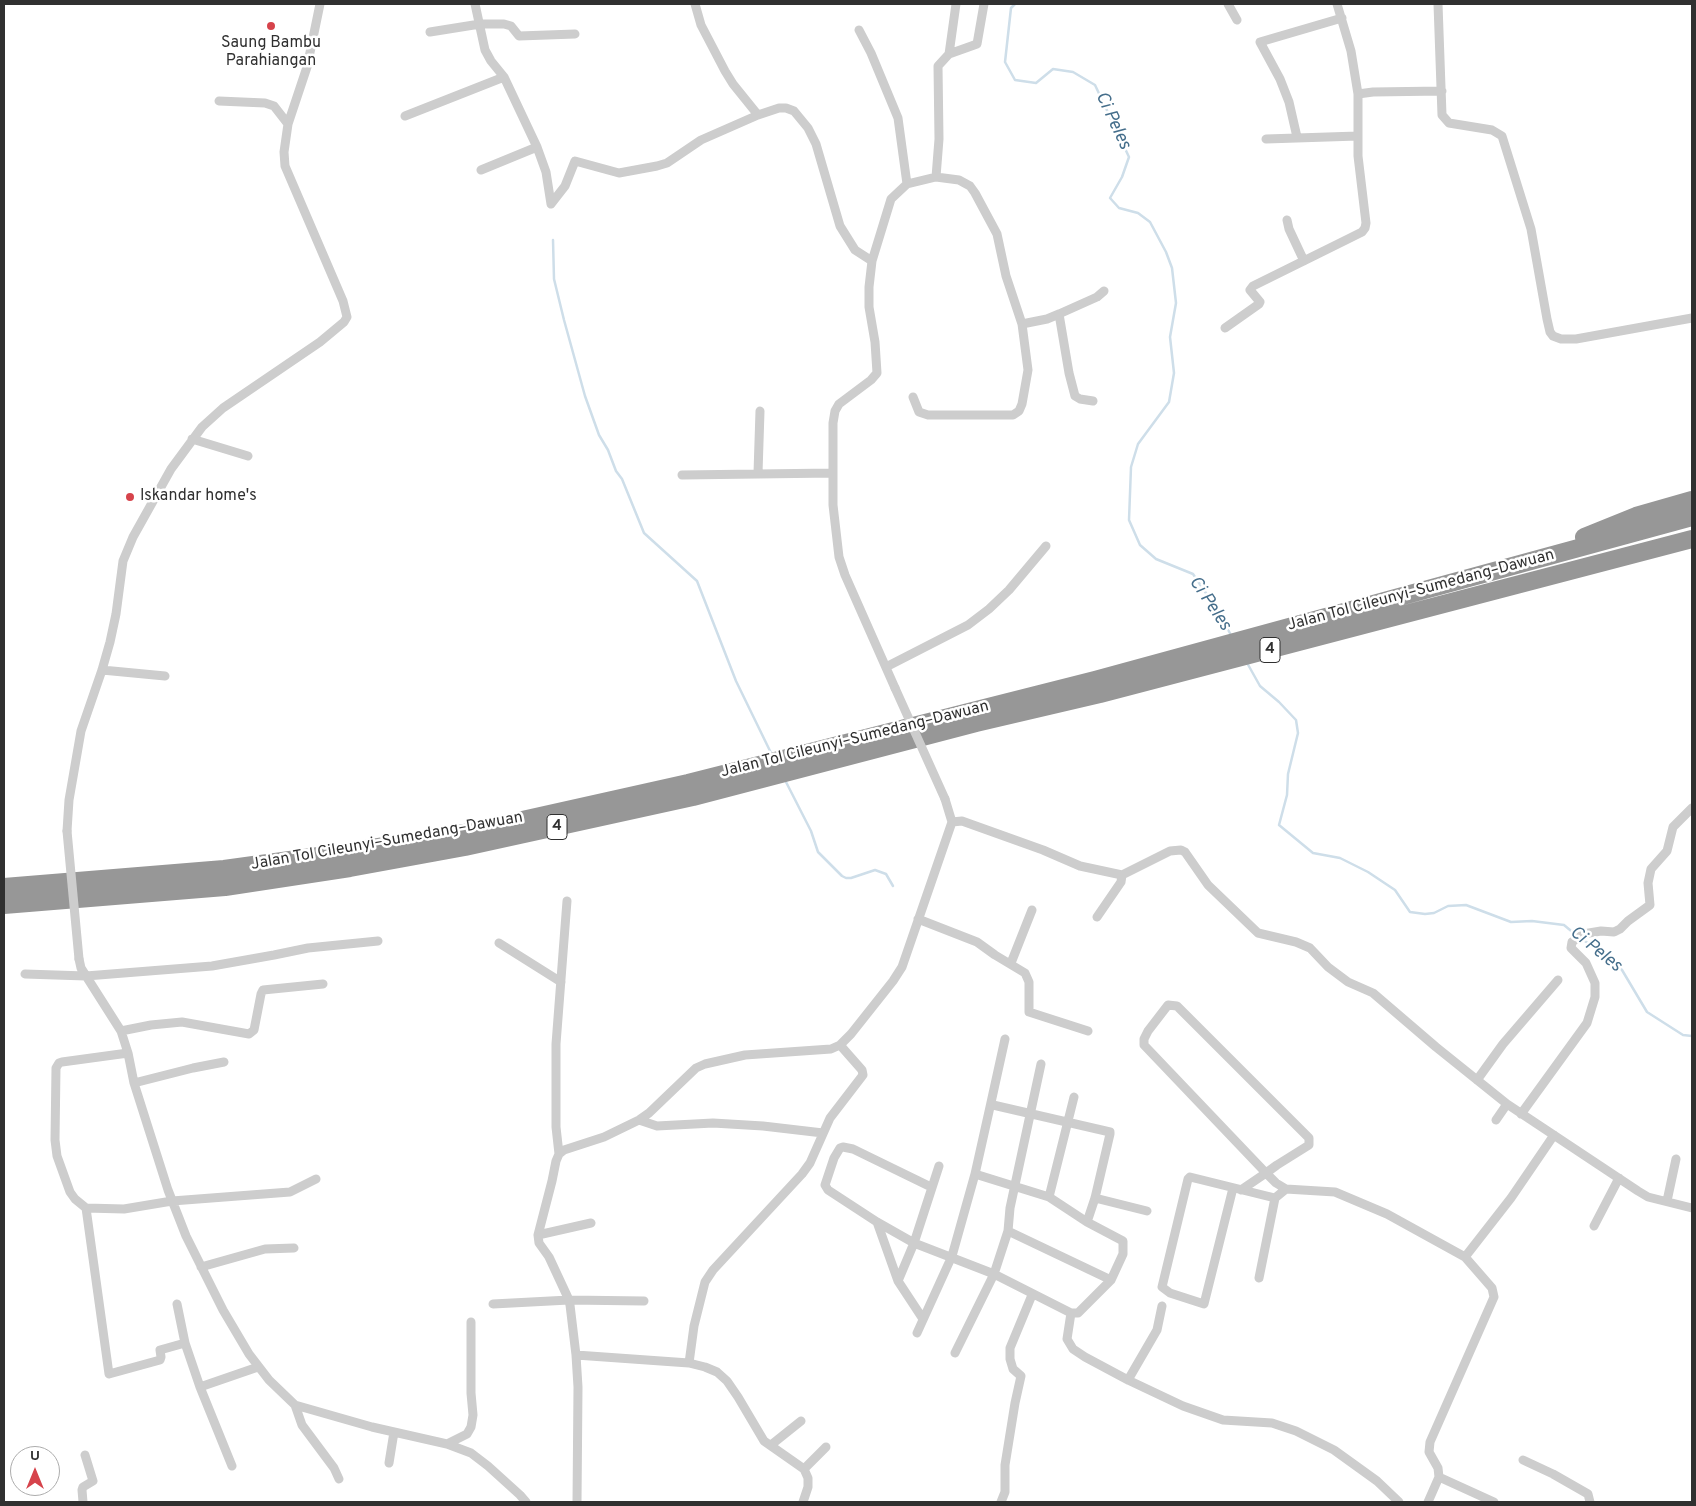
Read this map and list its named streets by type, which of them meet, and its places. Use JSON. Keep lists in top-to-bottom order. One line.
{"streets":{"highway":["Jalan Tol Cileunyi–Sumedang–Dawuan","4"]},"water":["Ci Peles"],"places":["Saung Bambu Parahiangan","Iskandar home's"],"north":"top"}
